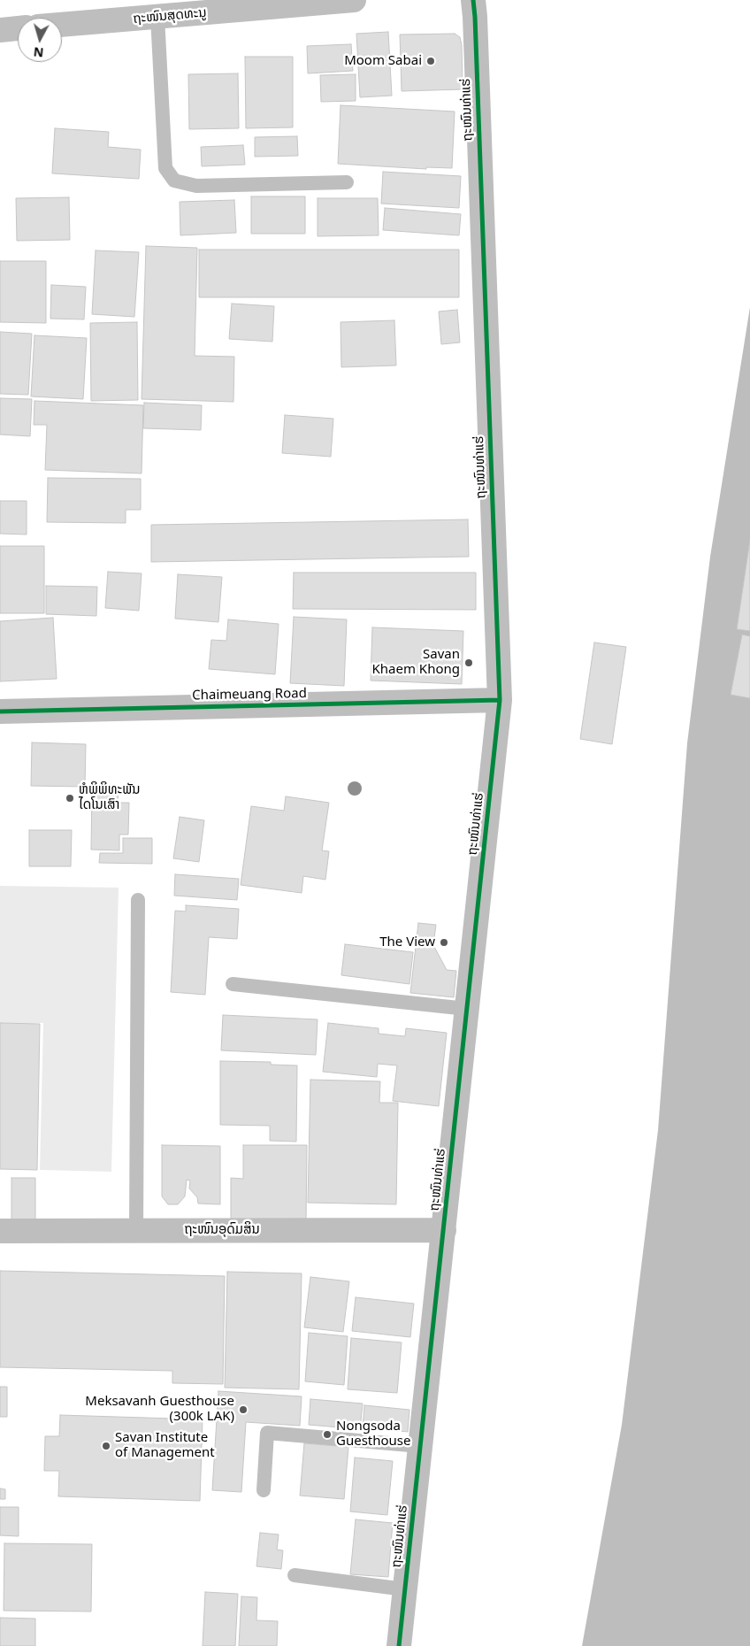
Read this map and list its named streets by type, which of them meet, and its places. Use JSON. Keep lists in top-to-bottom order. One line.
{"streets":{"street":["ຖະໜົນສຸດທະນູ","ຖະໜົນທ່າແຮ່","Chaimeuang Road","ຖະໜົນອຸດົມສິນ"]},"crossings":[["ຖະໜົນທ່າແຮ່","Chaimeuang Road"],["ຖະໜົນທ່າແຮ່","ຖະໜົນອຸດົມສິນ"]],"places":["Moom Sabai","Savan Khaem Khong","ຫໍພິພິທະພັນ ໄດໂນເສົາ","The View","Meksavanh Guesthouse (300k LAK)","Nongsoda Guesthouse","Savan Institute of Management"],"north":"bottom"}
